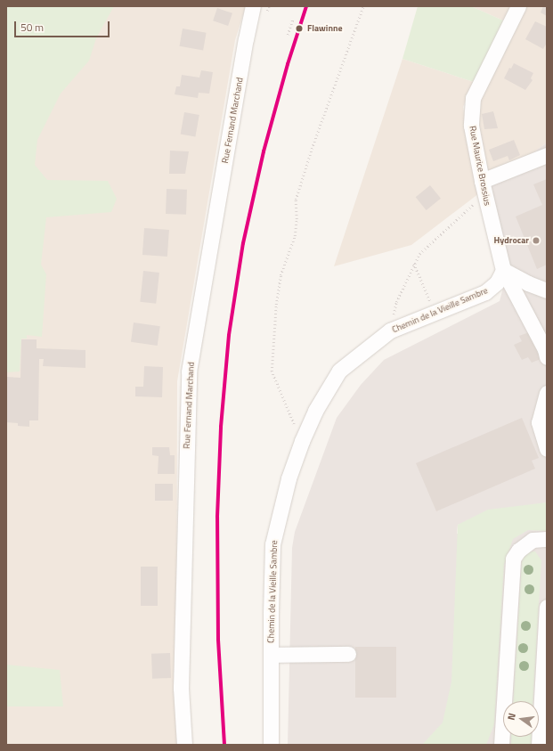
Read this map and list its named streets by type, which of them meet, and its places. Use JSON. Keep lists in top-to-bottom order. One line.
{"streets":{"street":["Rue Fernand Marchand","Rue Maurice Brossius","Chemin de la Vieille Sambre"]},"crossings":[["Rue Maurice Brossius","Chemin de la Vieille Sambre"]],"places":["Flawinne","Hydrocar"],"scale_bar":"50 m","north":"left"}
